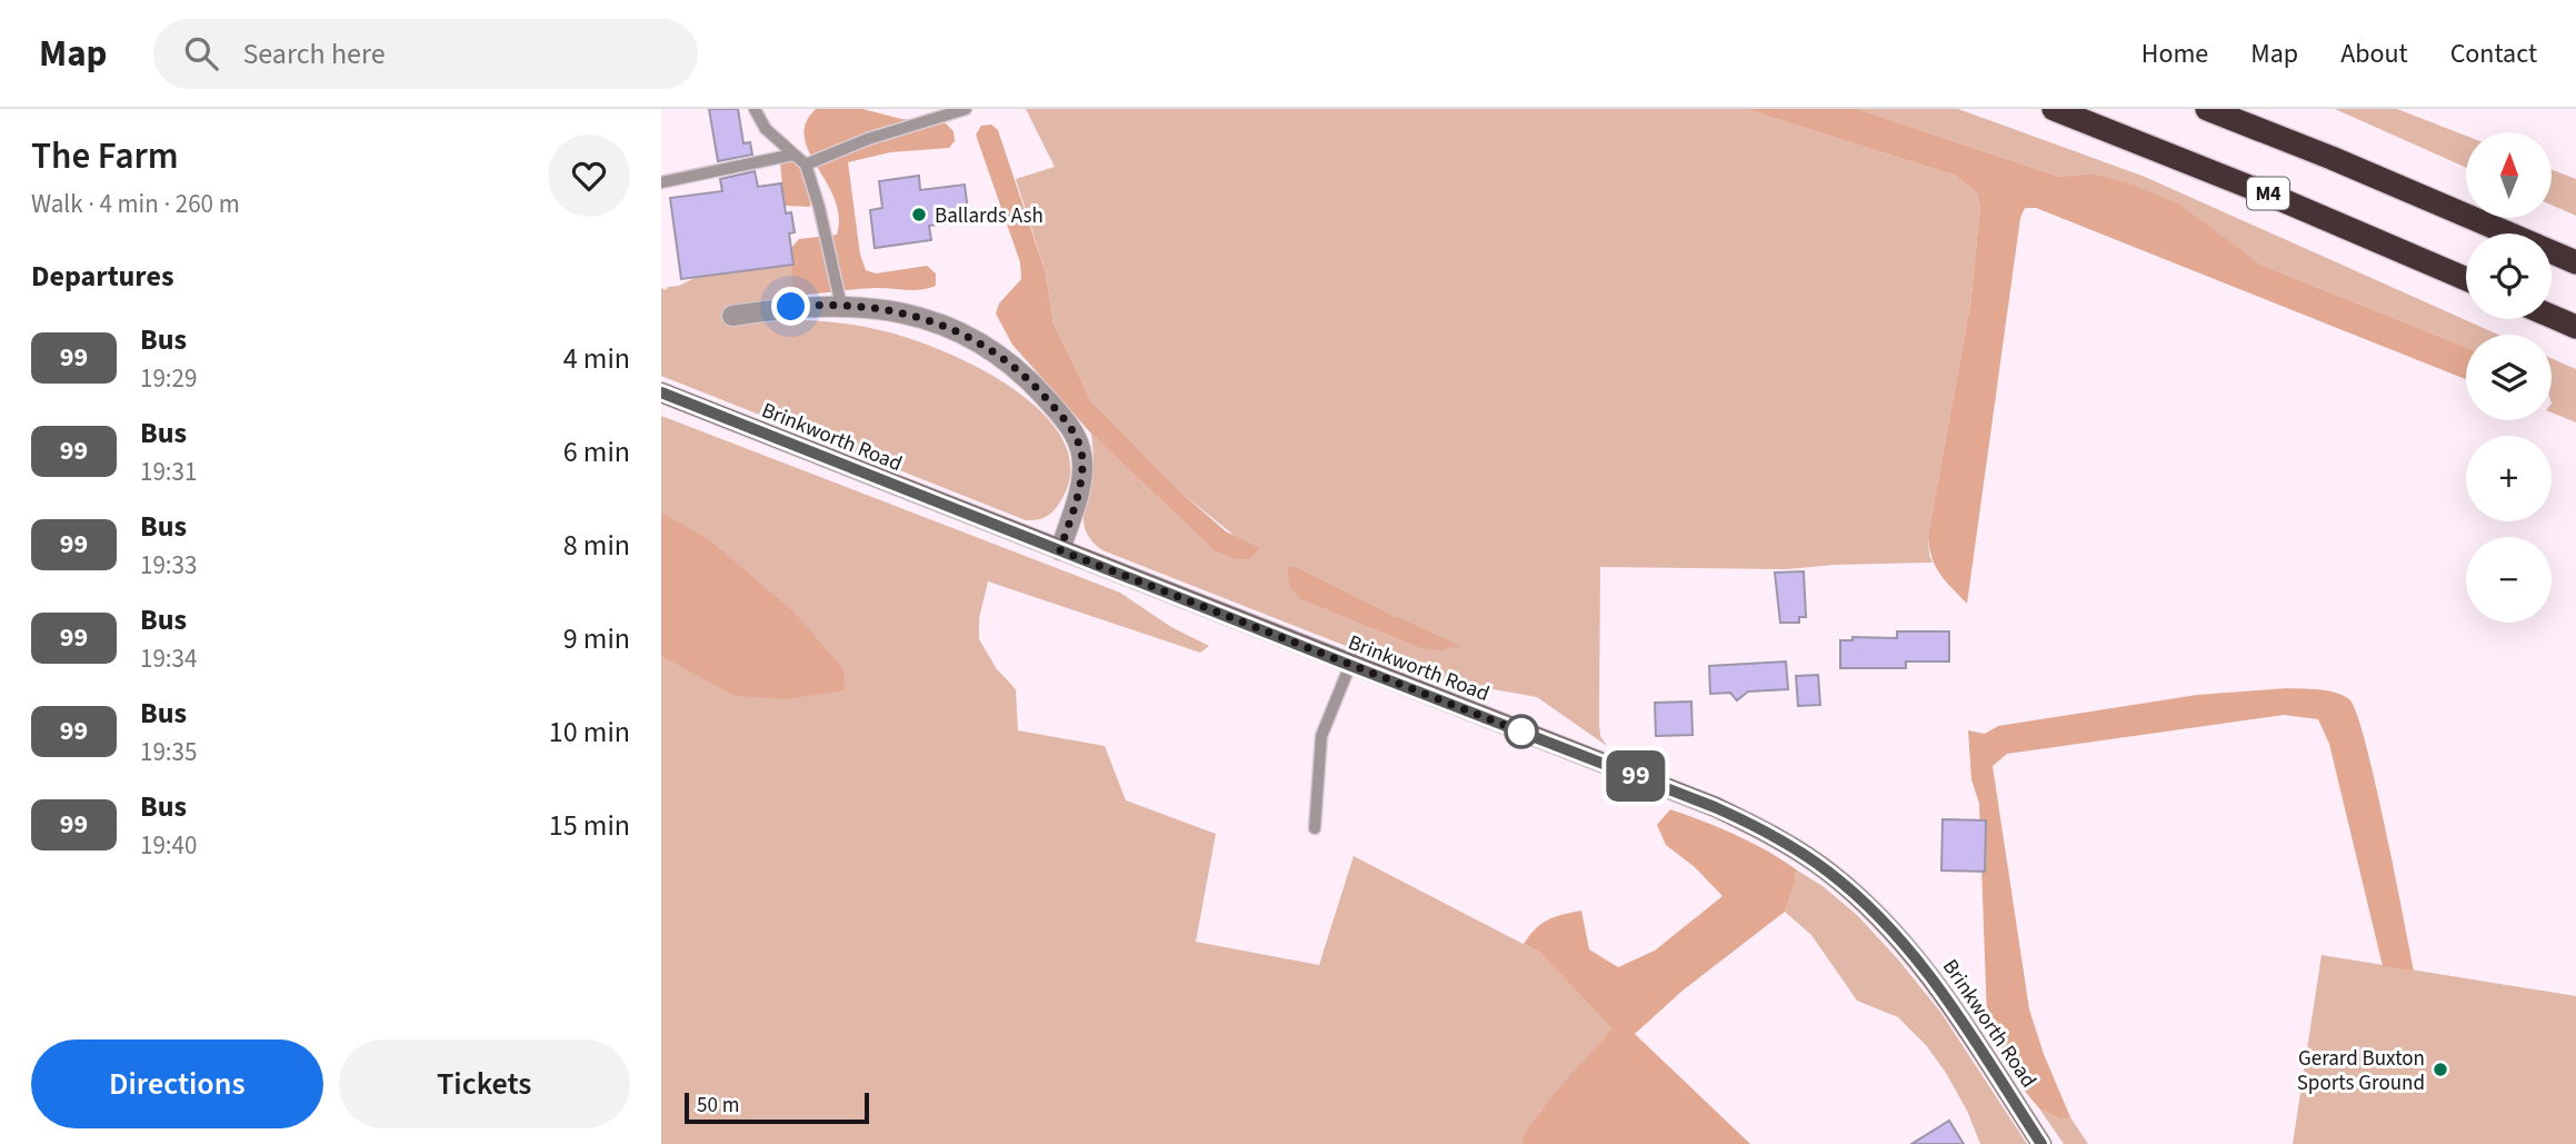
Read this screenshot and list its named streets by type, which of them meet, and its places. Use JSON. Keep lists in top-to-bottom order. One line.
{"streets":{"highway":["M4"],"main road":["Brinkworth Road"]},"places":["Ballards Ash","Gerard Buxton Sports Ground"],"lines":["bus line 99"],"scale_bar":"50 m","north":"top","page":{"header":"Map","search":"Search here","nav":["Home","Map","About","Contact"],"heading":[["The Farm","Walk · 4 min · 260 m"],"Departures"],"on_map":"99","map_buttons":["+","−"],"list":[{"mark":"99","name":"Bus","note":"19:29","value":"4 min"},{"mark":"99","name":"Bus","note":"19:31","value":"6 min"},{"mark":"99","name":"Bus","note":"19:33","value":"8 min"},{"mark":"99","name":"Bus","note":"19:34","value":"9 min"},{"mark":"99","name":"Bus","note":"19:35","value":"10 min"},{"mark":"99","name":"Bus","note":"19:40","value":"15 min"}],"buttons":["Directions","Tickets"],"scale":"50 m"}}
